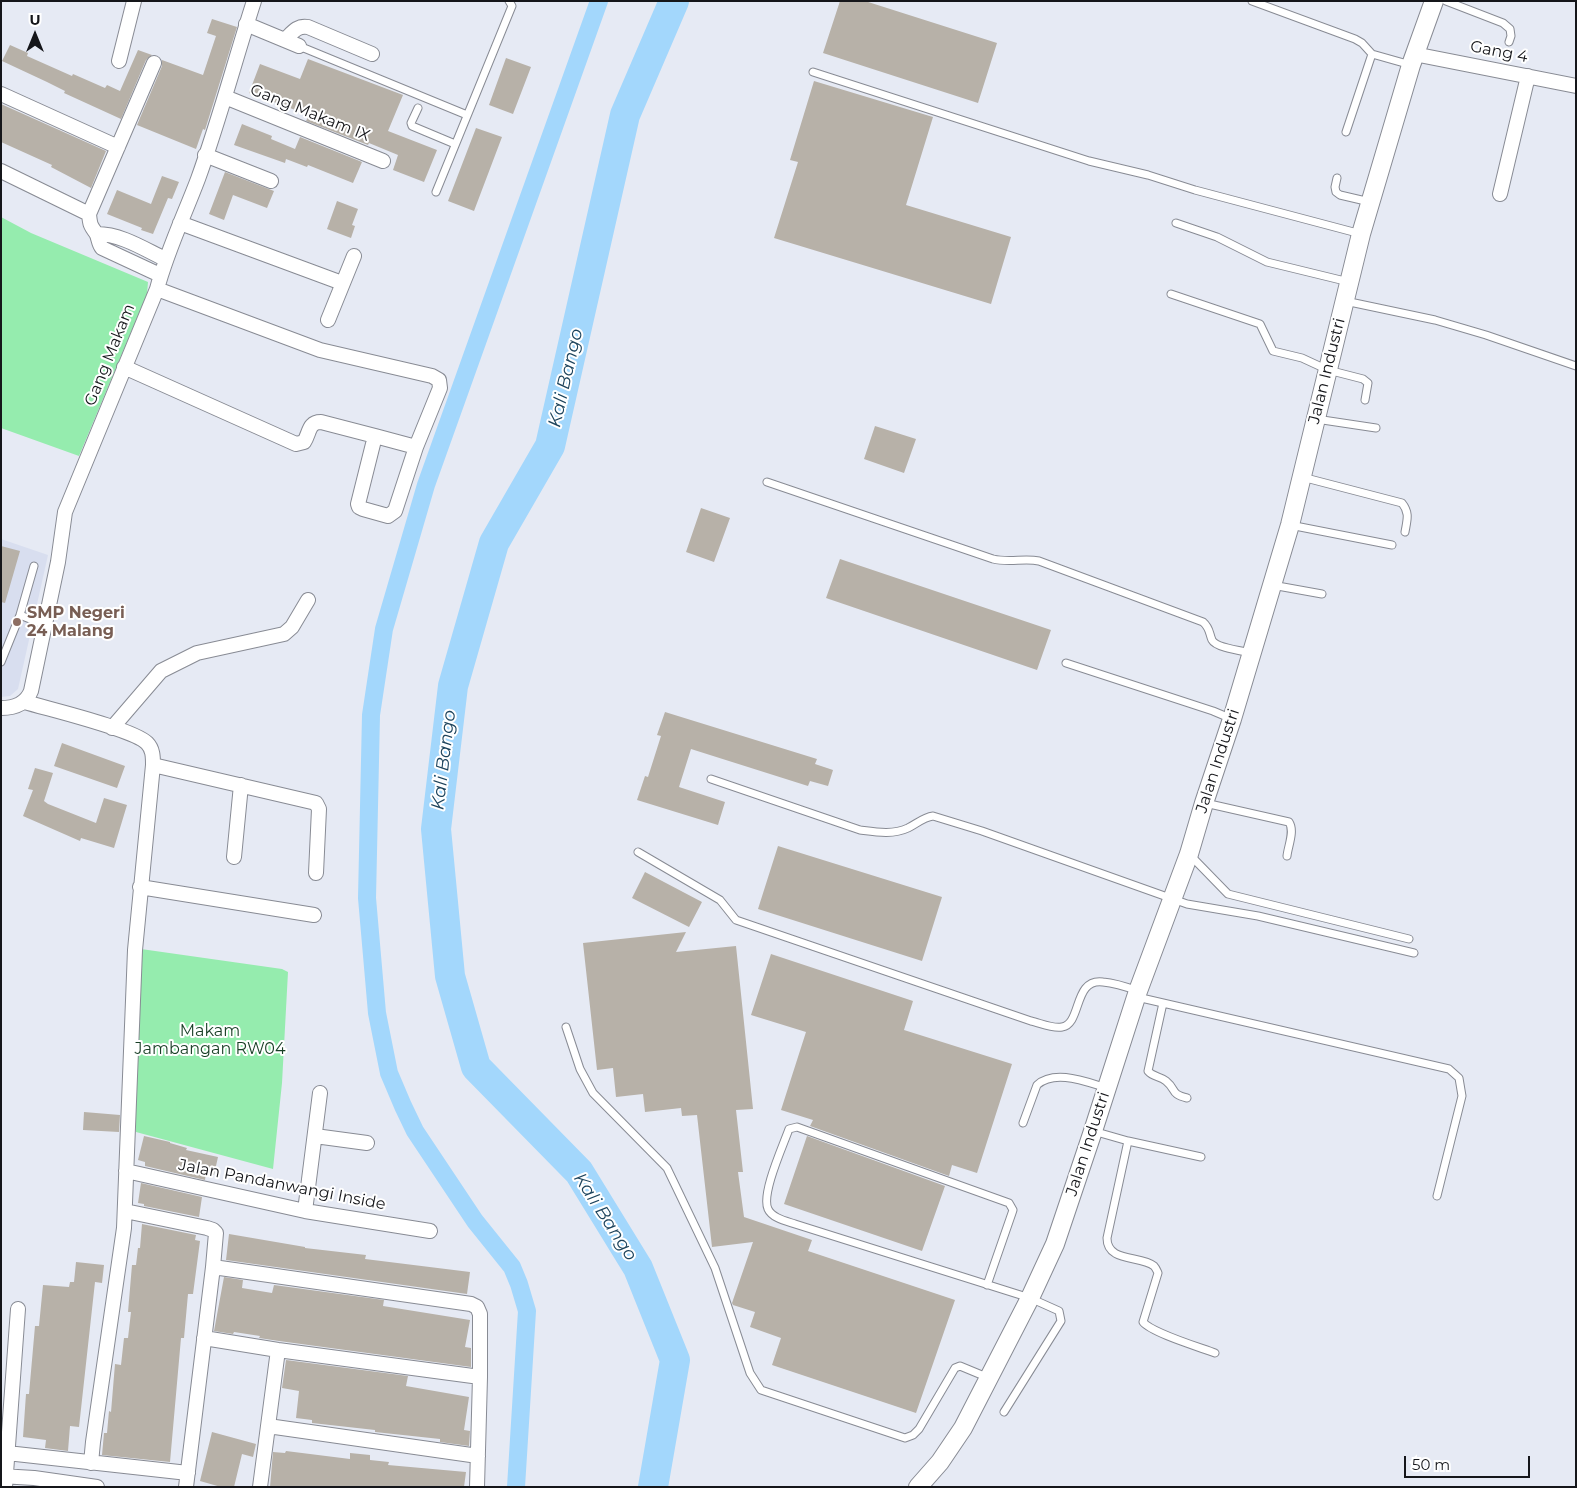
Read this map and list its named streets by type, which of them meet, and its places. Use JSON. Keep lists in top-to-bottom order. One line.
{"streets":{"street":["Gang 4","Gang Makam IX","Gang Makam","Jalan Industri","Jalan Pandanwangi Inside"]},"crossings":[["Gang 4","Jalan Industri"],["Gang Makam IX","Gang Makam"]],"water":["Kali Bango"],"parks":["Makam Jambangan RW04"],"places":["SMP Negeri 24 Malang"],"scale_bar":"50 m","north":"top"}
